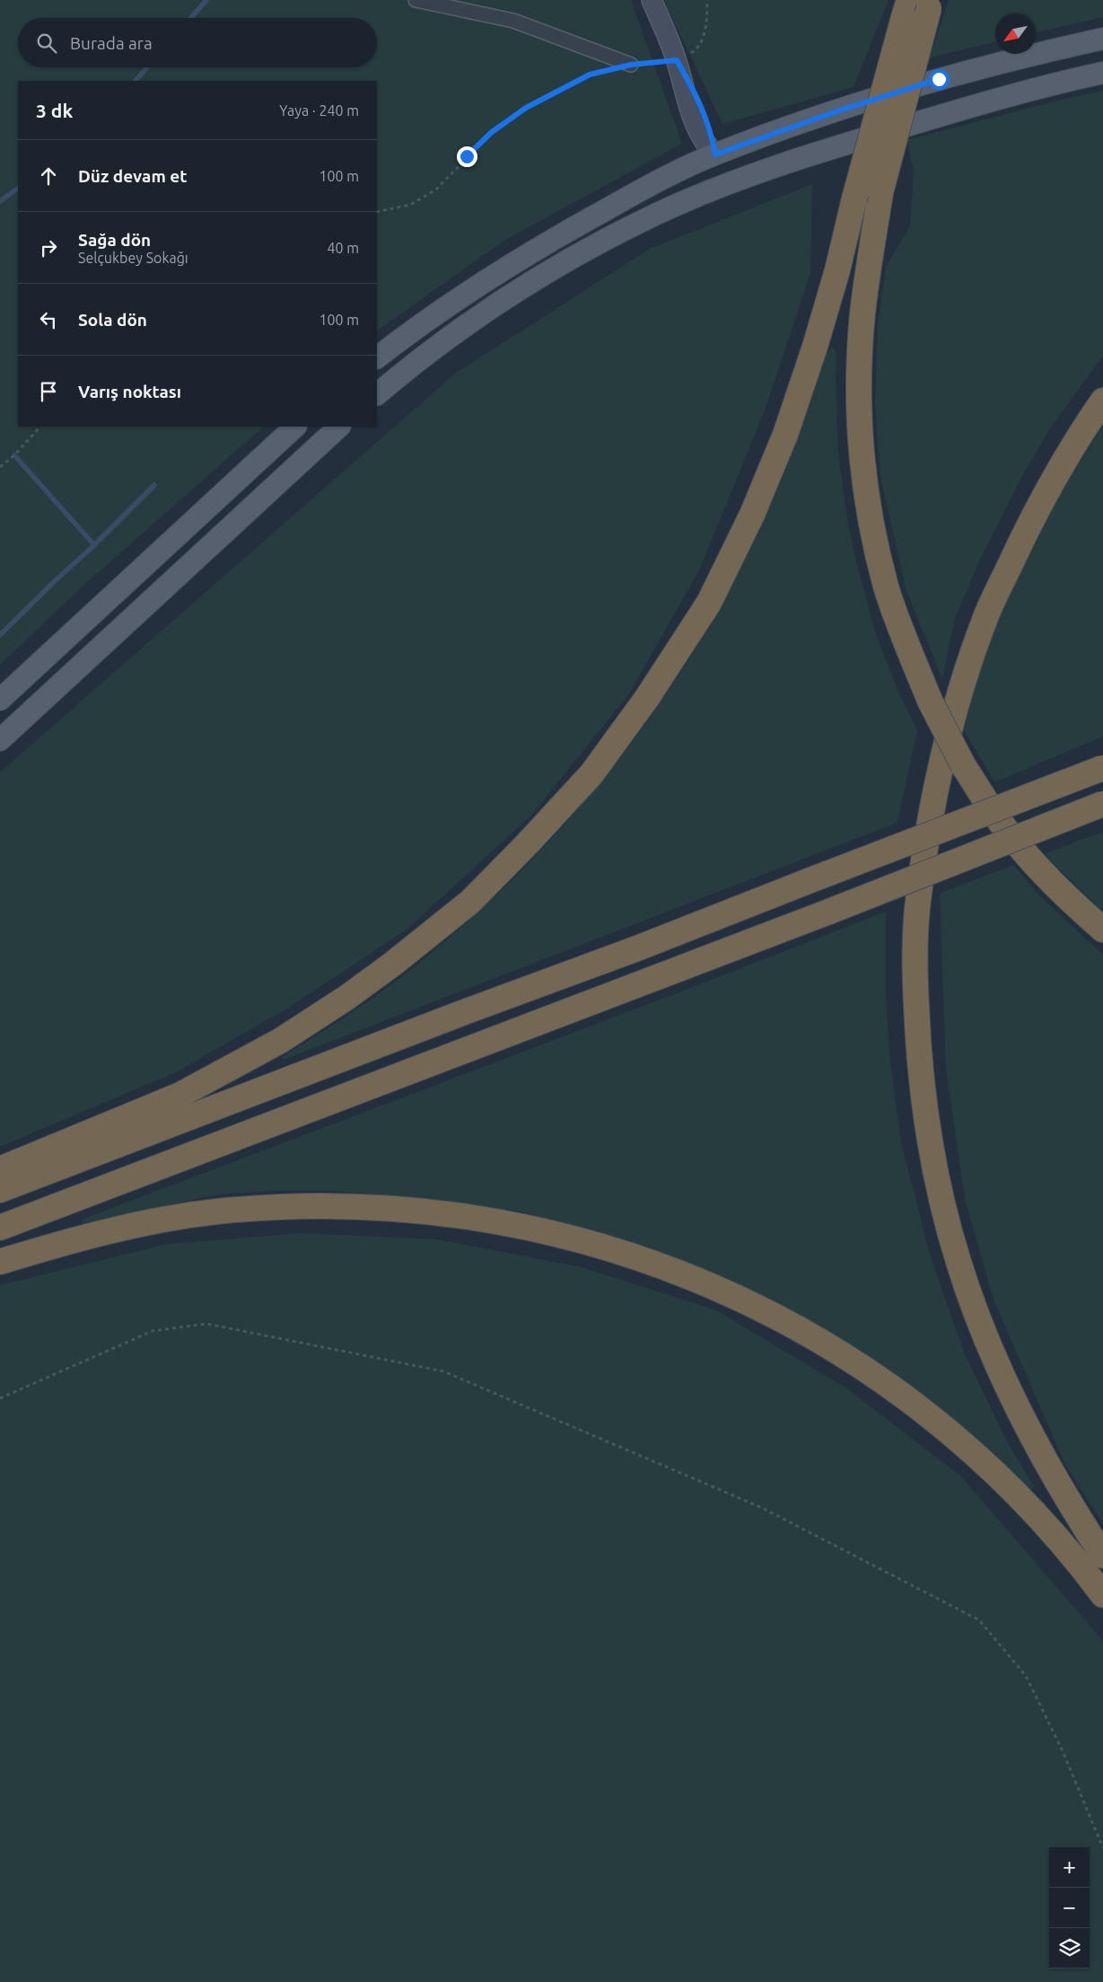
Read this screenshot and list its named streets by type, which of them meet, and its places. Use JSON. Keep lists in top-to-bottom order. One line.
{"north":"bottom left","page":{"search":"Burada ara","heading":["3 dk","Yaya · 240 m"],"list":[["Düz devam et","100 m"],["Sağa dön","Selçukbey Sokağı","40 m"],["Sola dön","100 m"],"Varış noktası"],"map_buttons":["+","−"]}}
